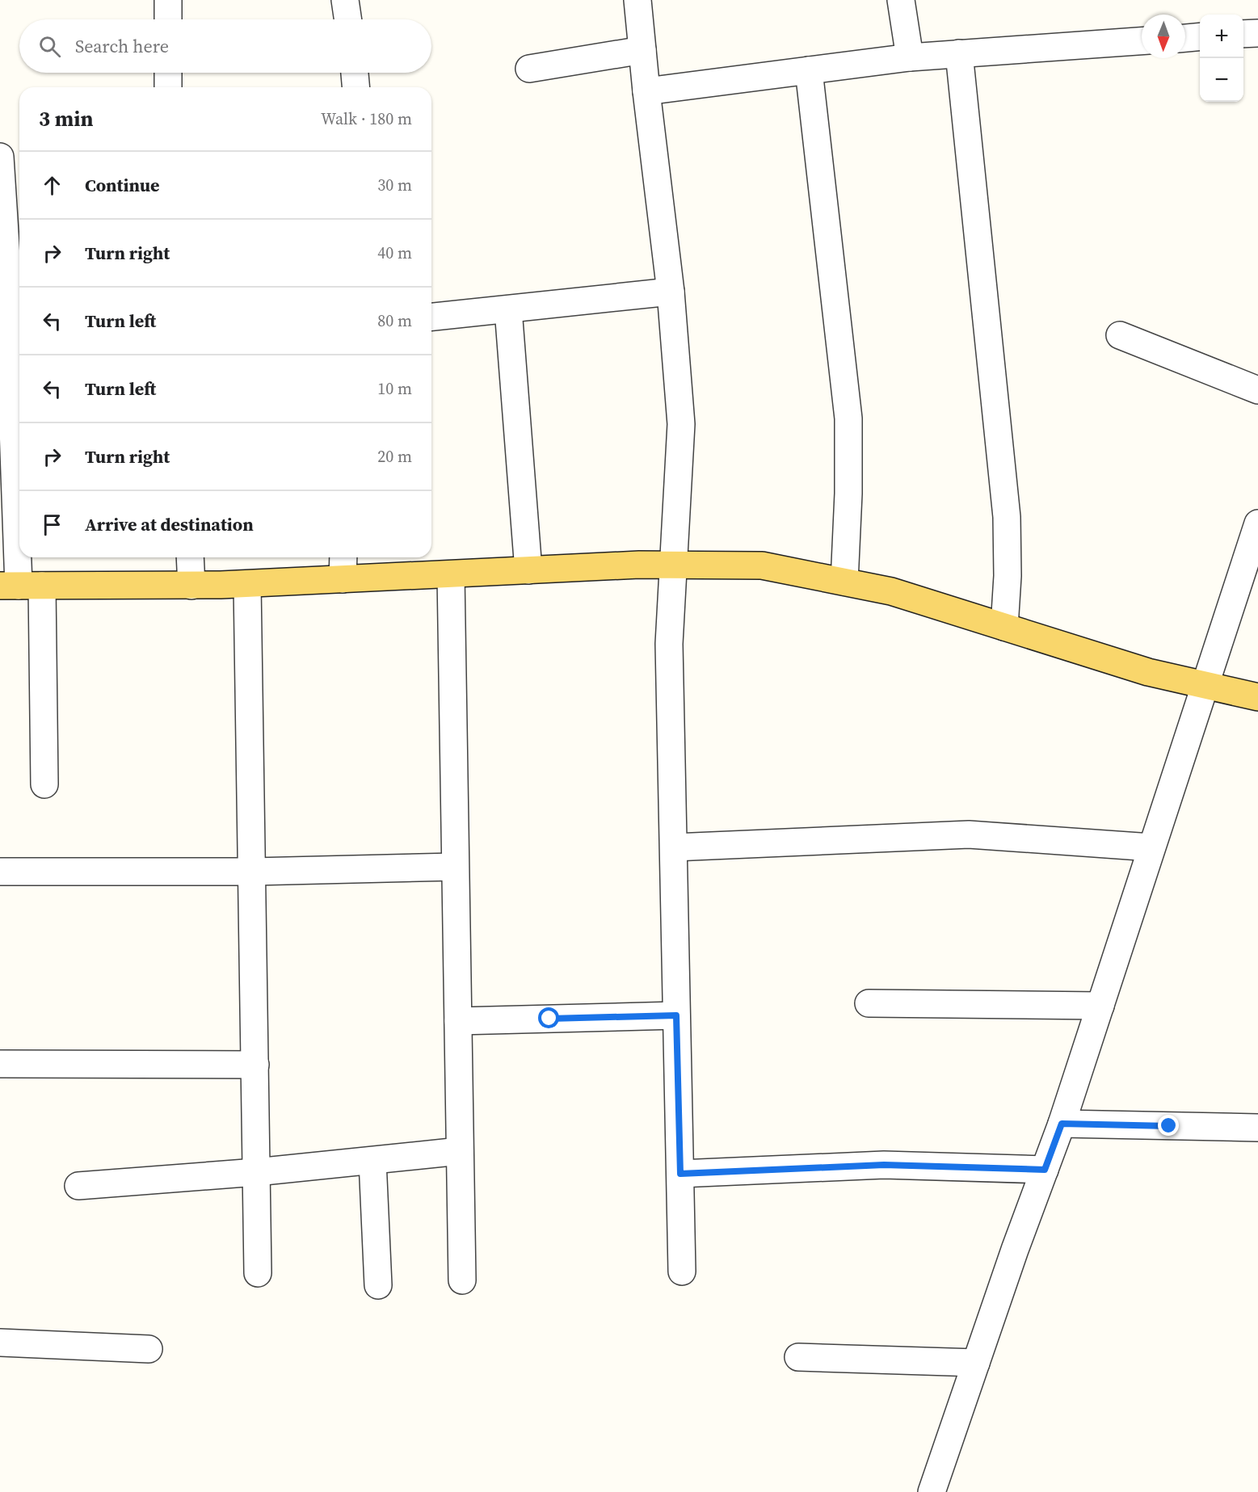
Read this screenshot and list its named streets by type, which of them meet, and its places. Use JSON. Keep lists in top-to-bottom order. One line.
{"north":"bottom","page":{"map_buttons":["+","−"],"search":"Search here","heading":["3 min","Walk · 180 m"],"list":[["Continue","30 m"],["Turn right","40 m"],["Turn left","80 m"],["Turn left","10 m"],["Turn right","20 m"],"Arrive at destination"]}}
